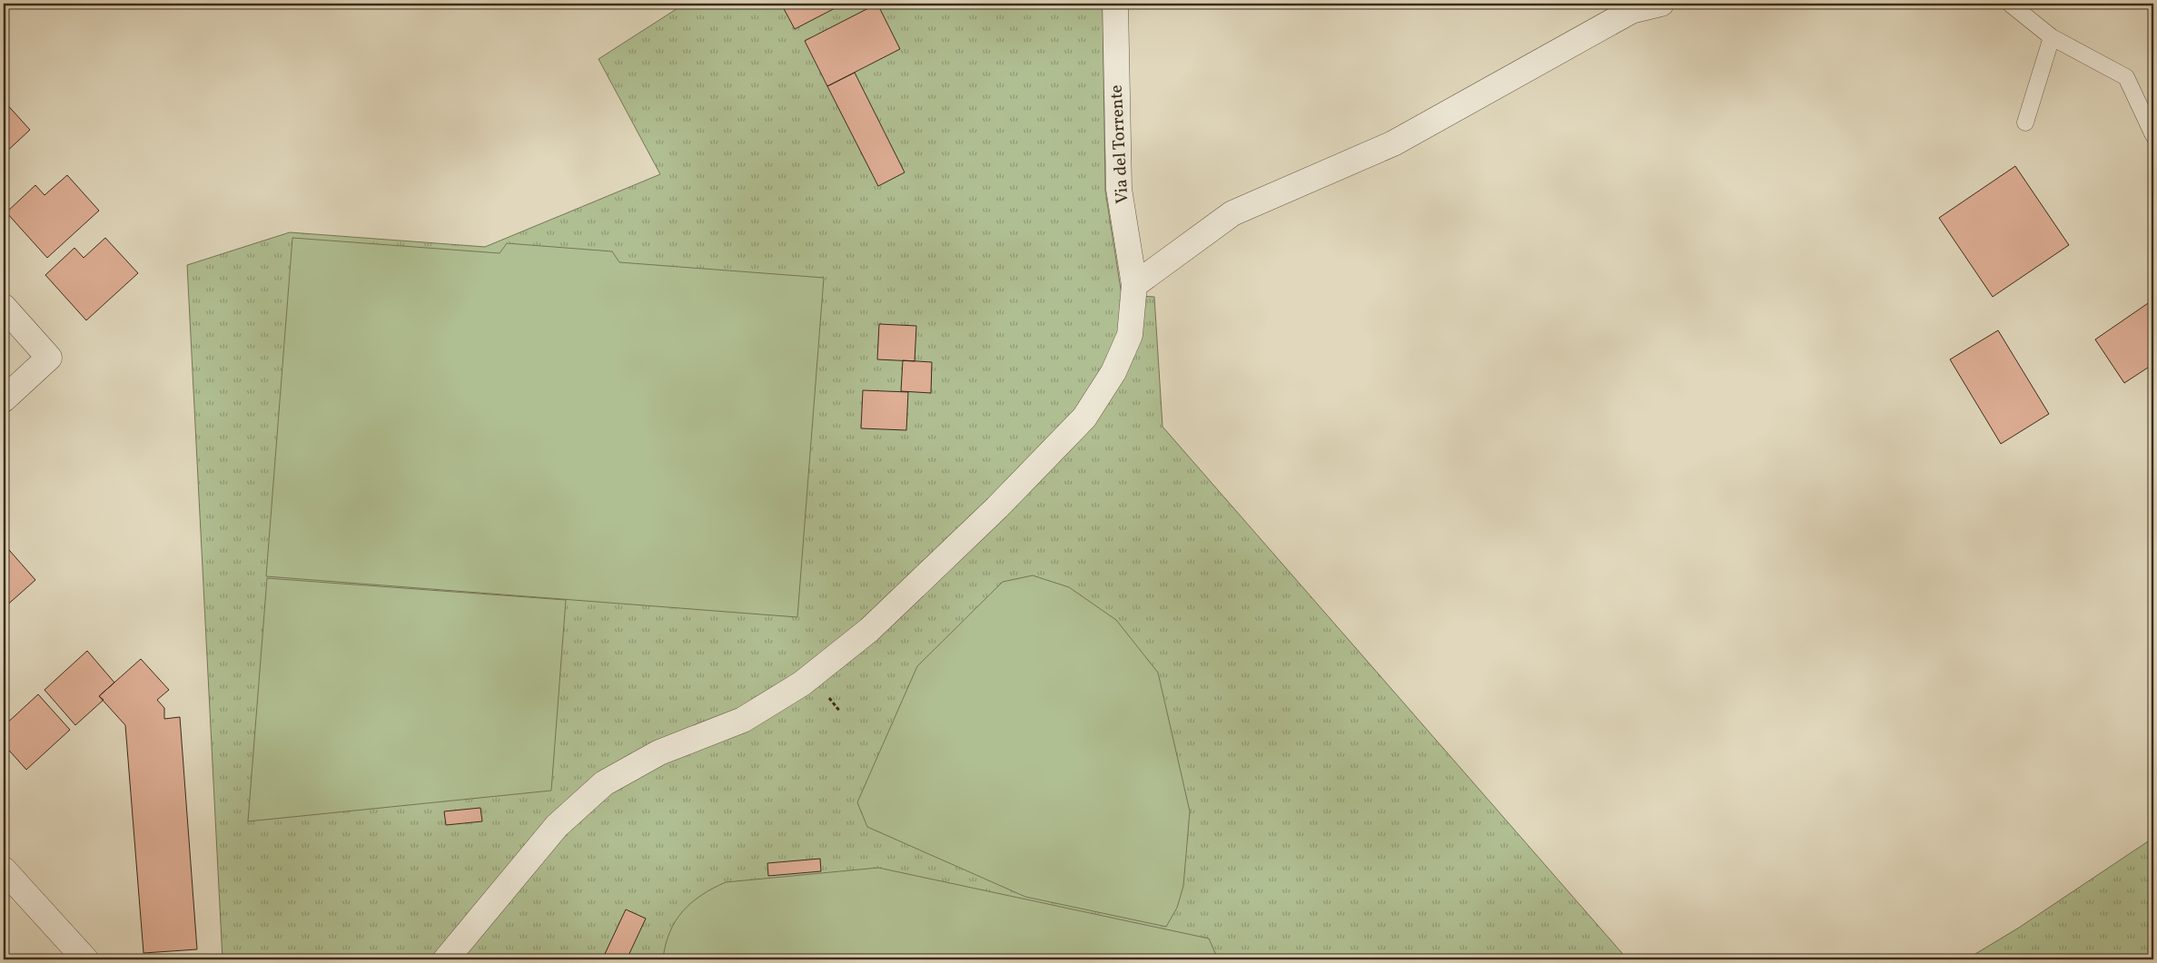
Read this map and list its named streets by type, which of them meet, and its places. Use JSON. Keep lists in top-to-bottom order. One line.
{"streets":{"street":["Via del Torrente"]}}
